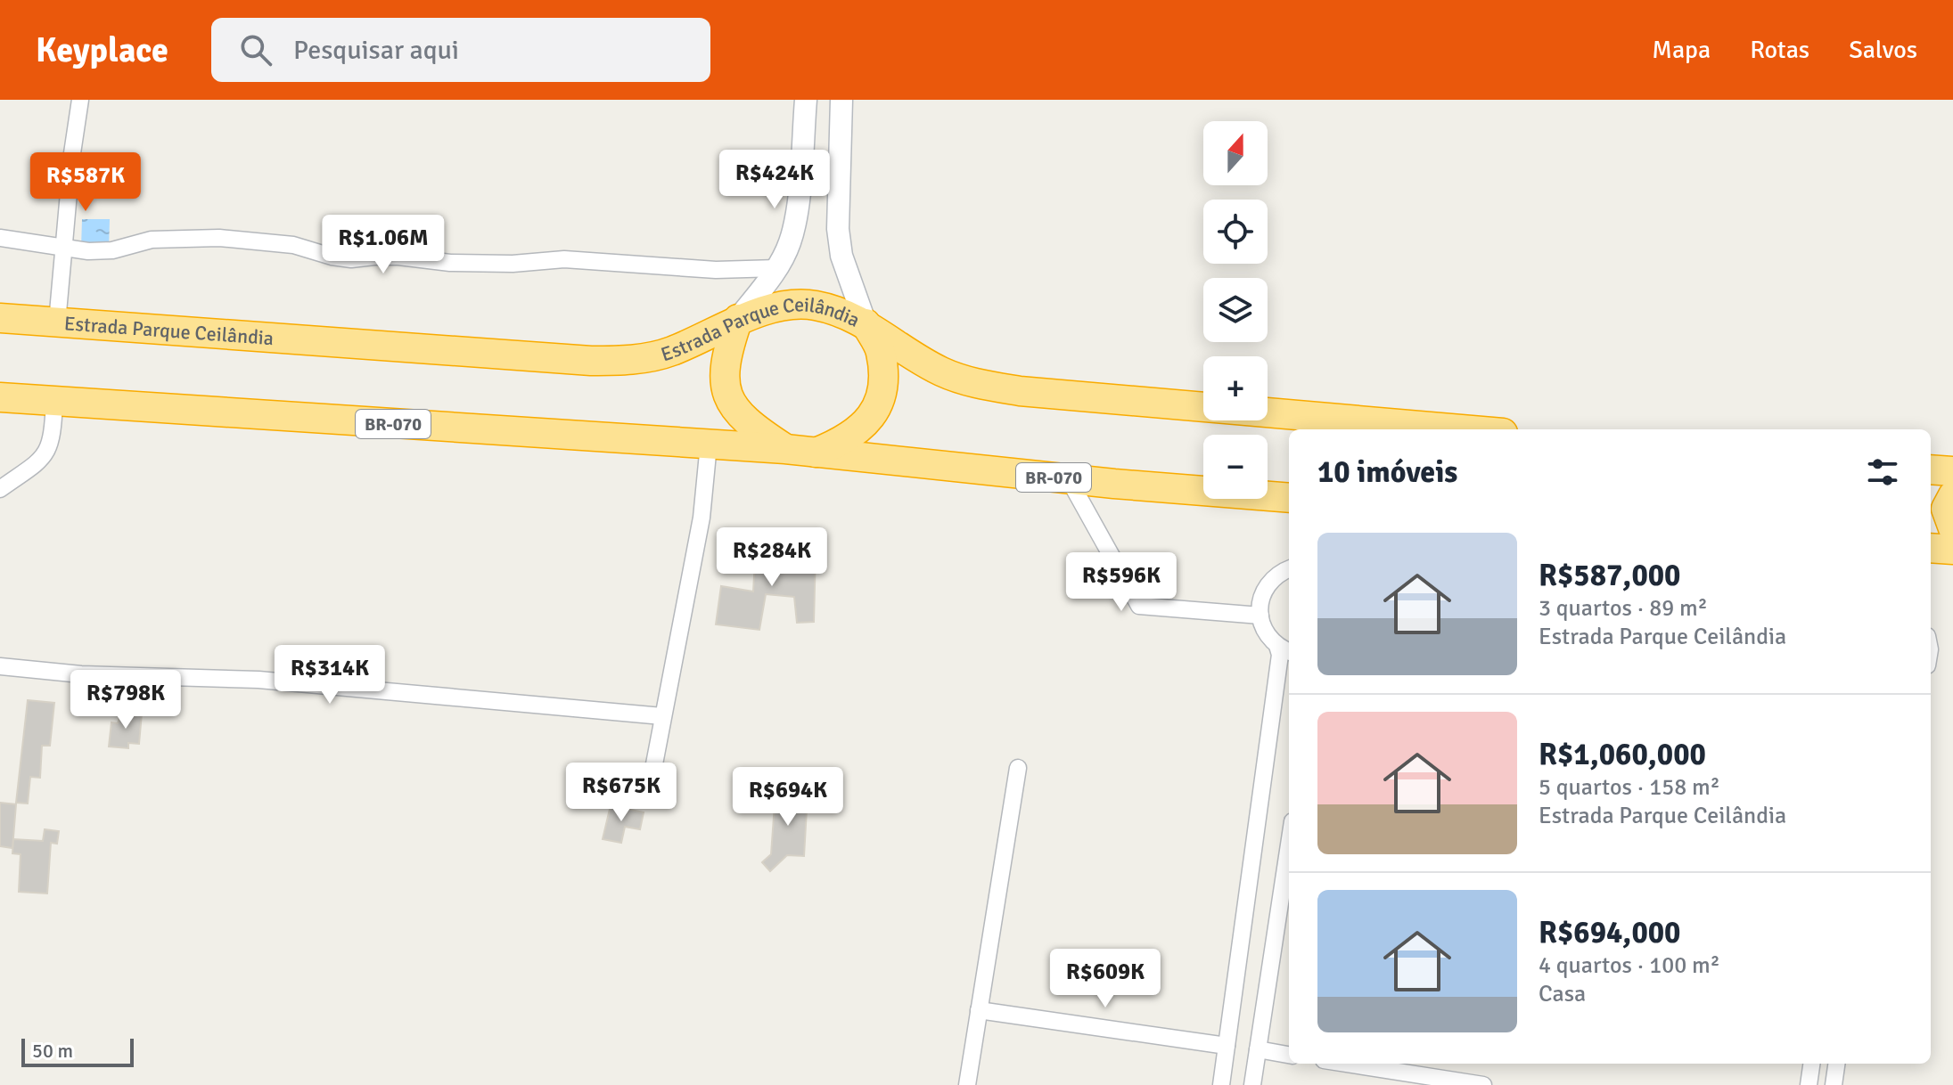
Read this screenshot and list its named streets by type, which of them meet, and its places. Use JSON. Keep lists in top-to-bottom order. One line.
{"streets":{"highway":["Estrada Parque Ceilândia","BR-070"]},"crossings":[["Estrada Parque Ceilândia","BR-070"]],"scale_bar":"50 m","north":"top","page":{"header":"Keyplace","search":"Pesquisar aqui","nav":["Mapa","Rotas","Salvos"],"map_buttons":["+","−"],"price":["R$424K","R$587K","R$1.06M","R$284K","R$596K","R$314K","R$798K","R$675K","R$694K","R$609K"],"heading":"10 imóveis","list":[{"name":"R$587,000","note":"3 quartos · 89 m² · Estrada Parque Ceilândia"},{"name":"R$1,060,000","note":"5 quartos · 158 m² · Estrada Parque Ceilândia"},{"name":"R$694,000","note":"4 quartos · 100 m² · Casa"}],"scale":"50 m"}}
